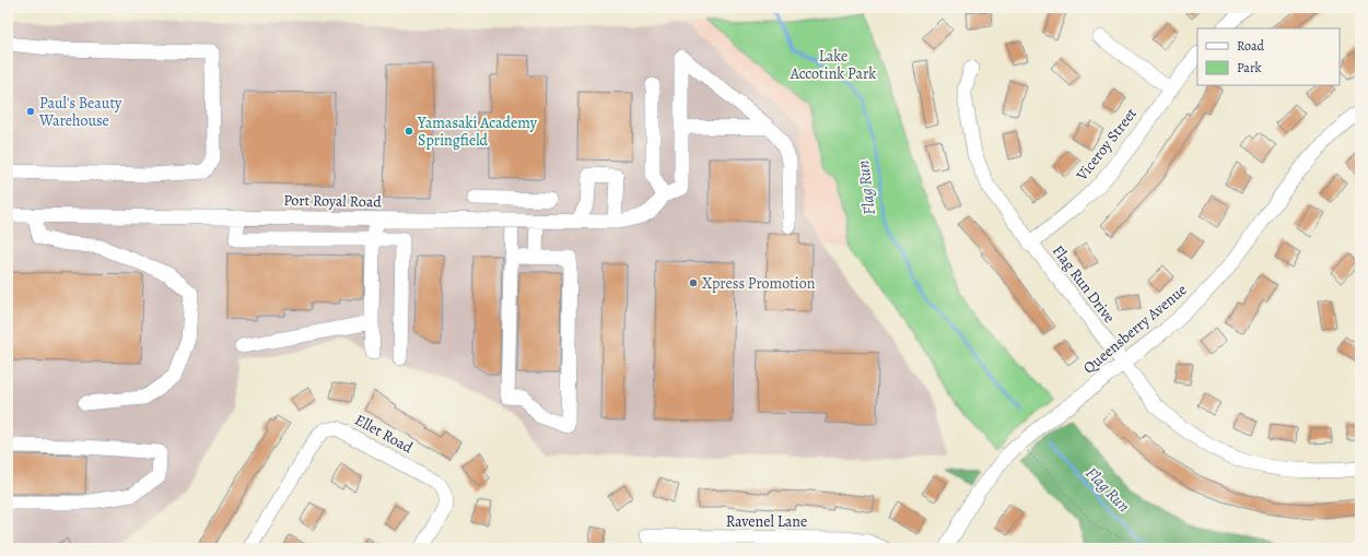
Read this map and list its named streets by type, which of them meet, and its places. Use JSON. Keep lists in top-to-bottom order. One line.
{"streets":{"street":["Viceroy Street","Port Royal Road","Flag Run Drive","Queensberry Avenue","Ellet Road","Ravenel Lane"]},"crossings":[["Viceroy Street","Flag Run Drive"],["Flag Run Drive","Queensberry Avenue"]],"water":["Flag Run"],"parks":["Lake Accotink Park"],"places":["Paul's Beauty Warehouse","Yamasaki Academy Springfield","Xpress Promotion"],"legend":["Road","Park"]}
